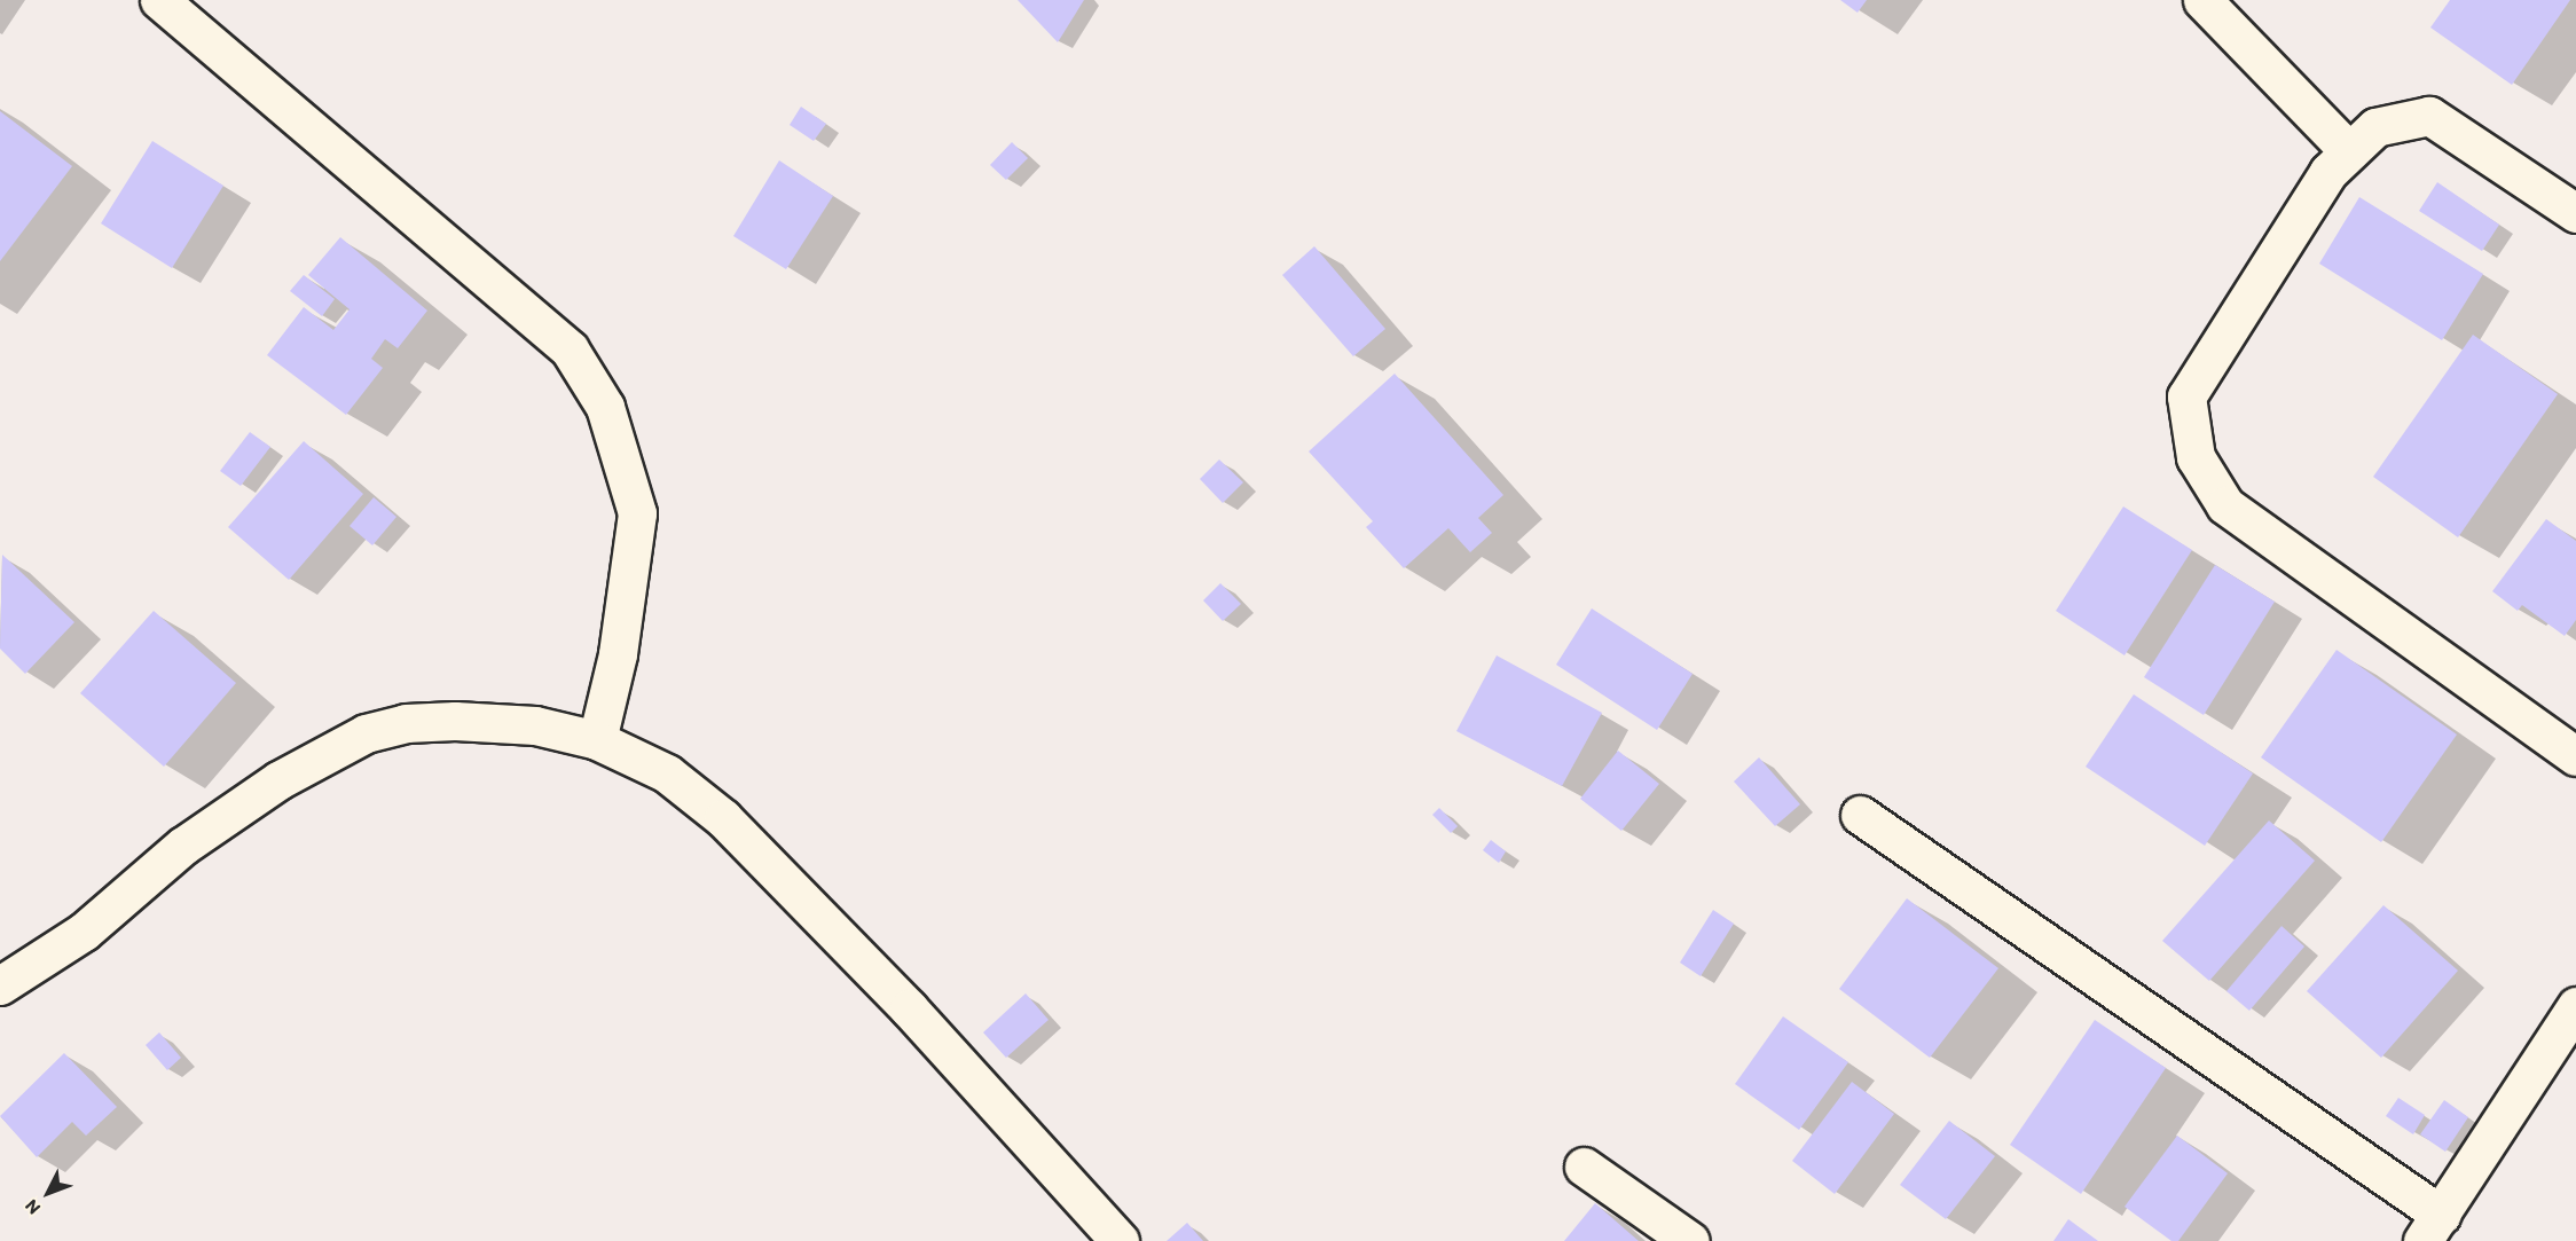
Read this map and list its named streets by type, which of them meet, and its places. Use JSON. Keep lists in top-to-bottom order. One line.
{"north":"bottom left"}
